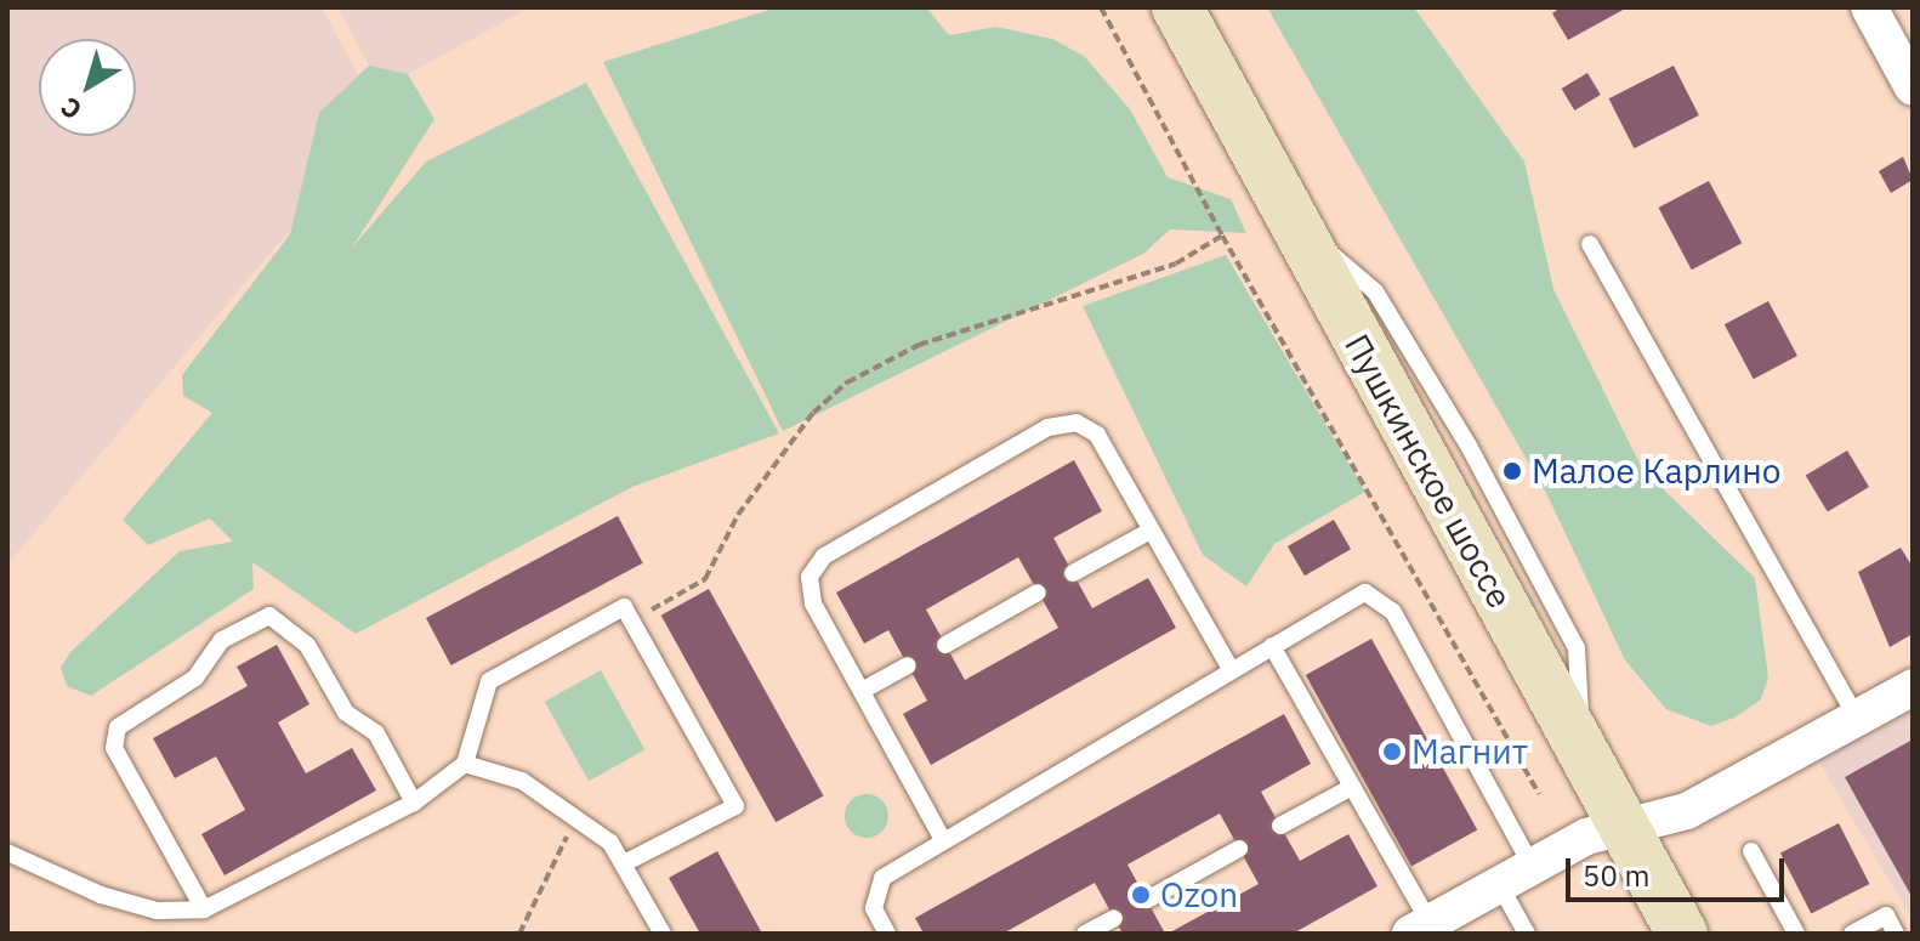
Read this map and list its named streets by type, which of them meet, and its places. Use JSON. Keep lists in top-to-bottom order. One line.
{"streets":{"main road":["Пушкинское шоссе"]},"places":["Малое Карлино","Магнит","Ozon"],"scale_bar":"50 m","north":"bottom left"}
